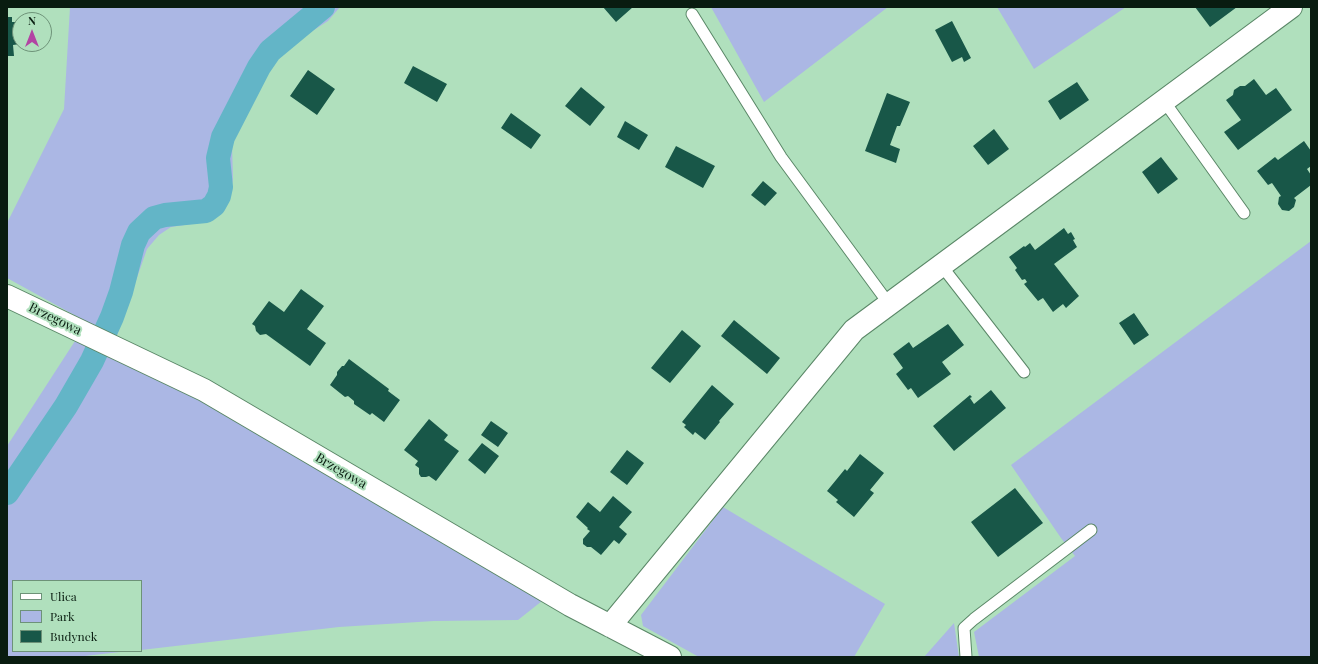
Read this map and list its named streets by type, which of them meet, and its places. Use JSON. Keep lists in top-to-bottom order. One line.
{"streets":{"street":["Brzegowa"]},"legend":["Ulica","Park","Budynek"],"north":"top"}
